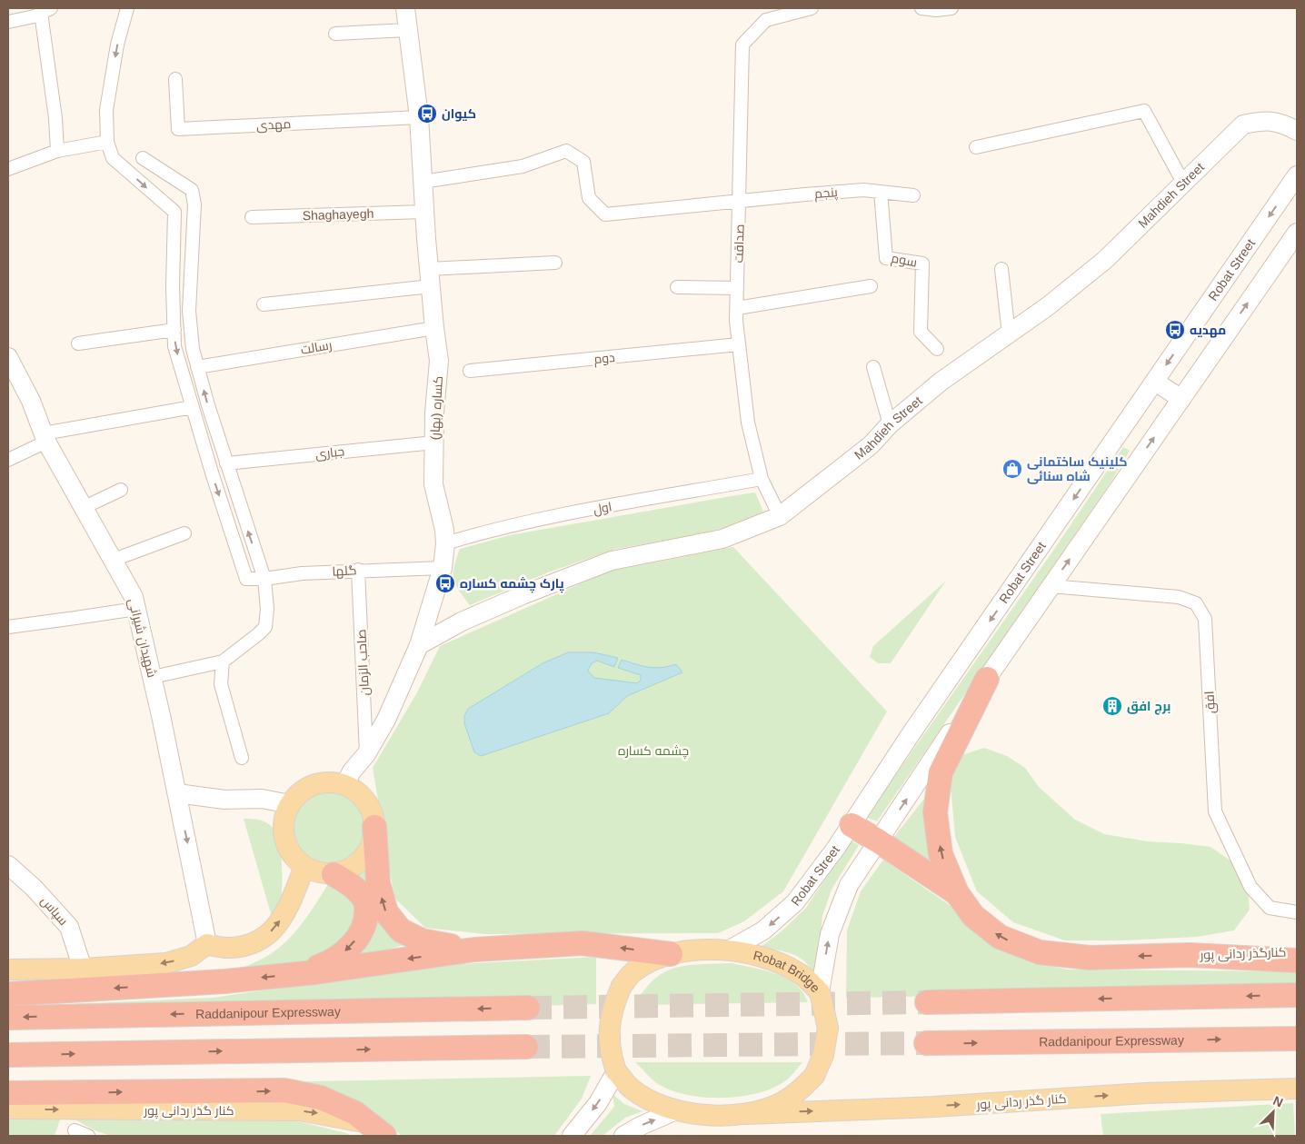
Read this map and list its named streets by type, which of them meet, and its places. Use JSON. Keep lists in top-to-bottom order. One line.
{"streets":{"highway":["Raddanipour Expressway"],"main road":["کنارگذر ردانی پور","Robat Bridge","کنار گذر ردانی پور"],"street":["مهدی","پنجم","Mahdieh Street","Shaghayegh","صداقت","سوم","Robat Street","رسالت","دوم","کساره (بهار)","جباری","اول","گلها","شهیدان شیرانی","صاحب الزمان","افق","سپاس"]},"crossings":[["مهدی","کساره (بهار)"],["پنجم","صداقت"],["پنجم","سوم"],["Mahdieh Street","صداقت"],["Mahdieh Street","کساره (بهار)"],["Shaghayegh","کساره (بهار)"],["صداقت","دوم"],["صداقت","اول"],["Robat Street","Robat Bridge"],["رسالت","کساره (بهار)"],["کساره (بهار)","جباری"],["کساره (بهار)","اول"],["کساره (بهار)","گلها"],["کساره (بهار)","صاحب الزمان"],["گلها","صاحب الزمان"],["Robat Bridge","کنار گذر ردانی پور"]],"one_way":["کنار گذر ردانی پور"],"parks":["چشمه کساره"],"places":{"bus stop":["کیوان","مهدیه","پارک چشمه کساره"],"shop":["کلینیک ساختمانی شاه سنائی"],"building":["برج افق"]},"north":"top right"}
